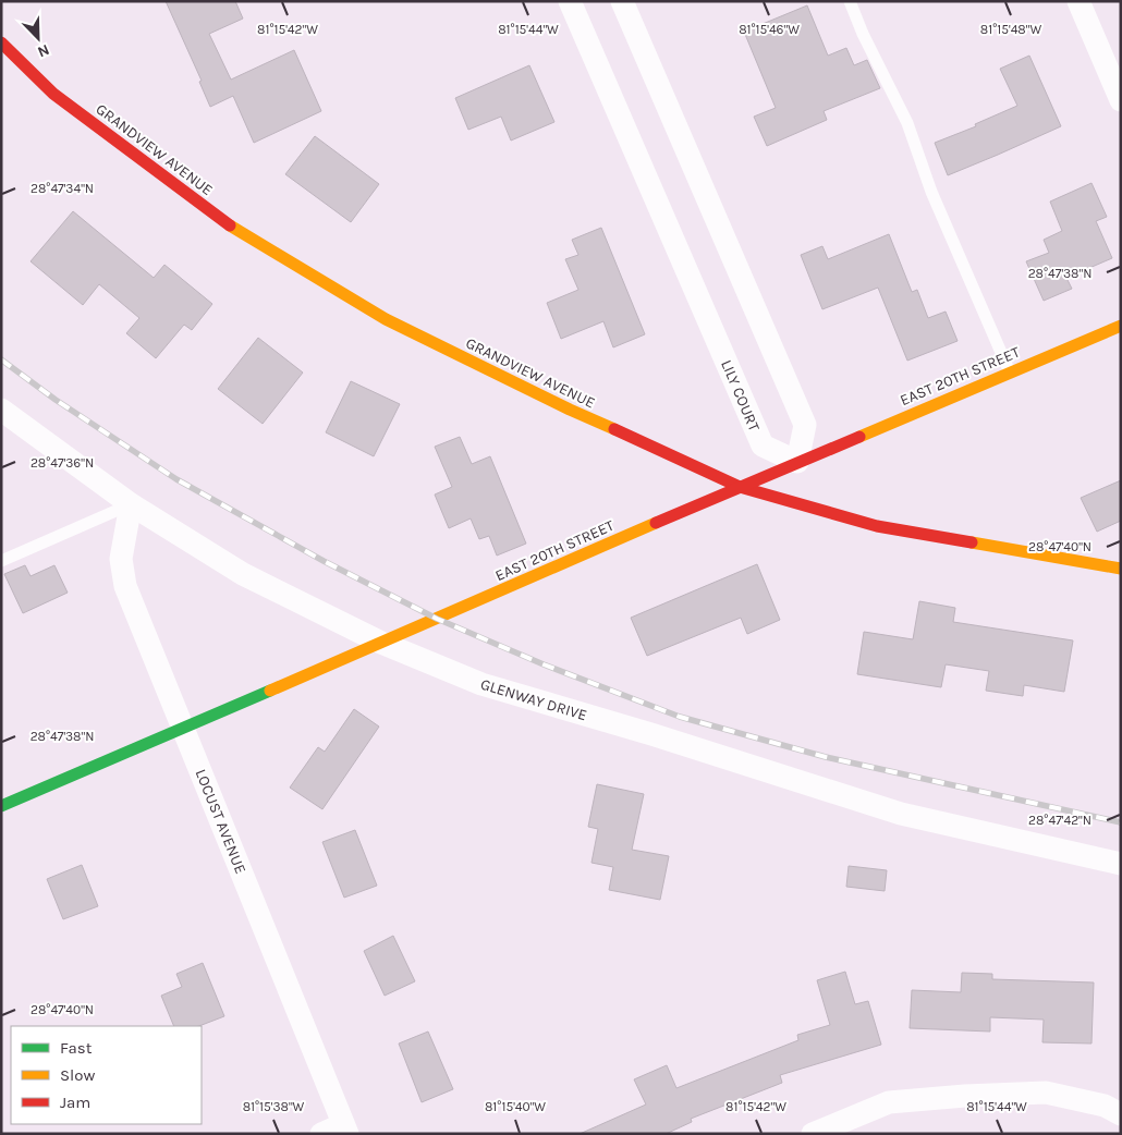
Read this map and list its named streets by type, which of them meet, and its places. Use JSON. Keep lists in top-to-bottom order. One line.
{"streets":{"street":["GRANDVIEW AVENUE","EAST 20TH STREET","LILY COURT","GLENWAY DRIVE","LOCUST AVENUE"]},"crossings":[["GRANDVIEW AVENUE","EAST 20TH STREET"],["EAST 20TH STREET","LILY COURT"],["EAST 20TH STREET","GLENWAY DRIVE"],["EAST 20TH STREET","LOCUST AVENUE"],["GLENWAY DRIVE","LOCUST AVENUE"]],"legend":["Fast","Slow","Jam"],"north":"bottom right","coordinates":["81°15'42\"W","81°15'44\"W","81°15'46\"W","81°15'48\"W","28°47'34\"N","28°47'38\"N","28°47'36\"N","28°47'40\"N","28°47'42\"N","81°15'38\"W","81°15'40\"W"]}
